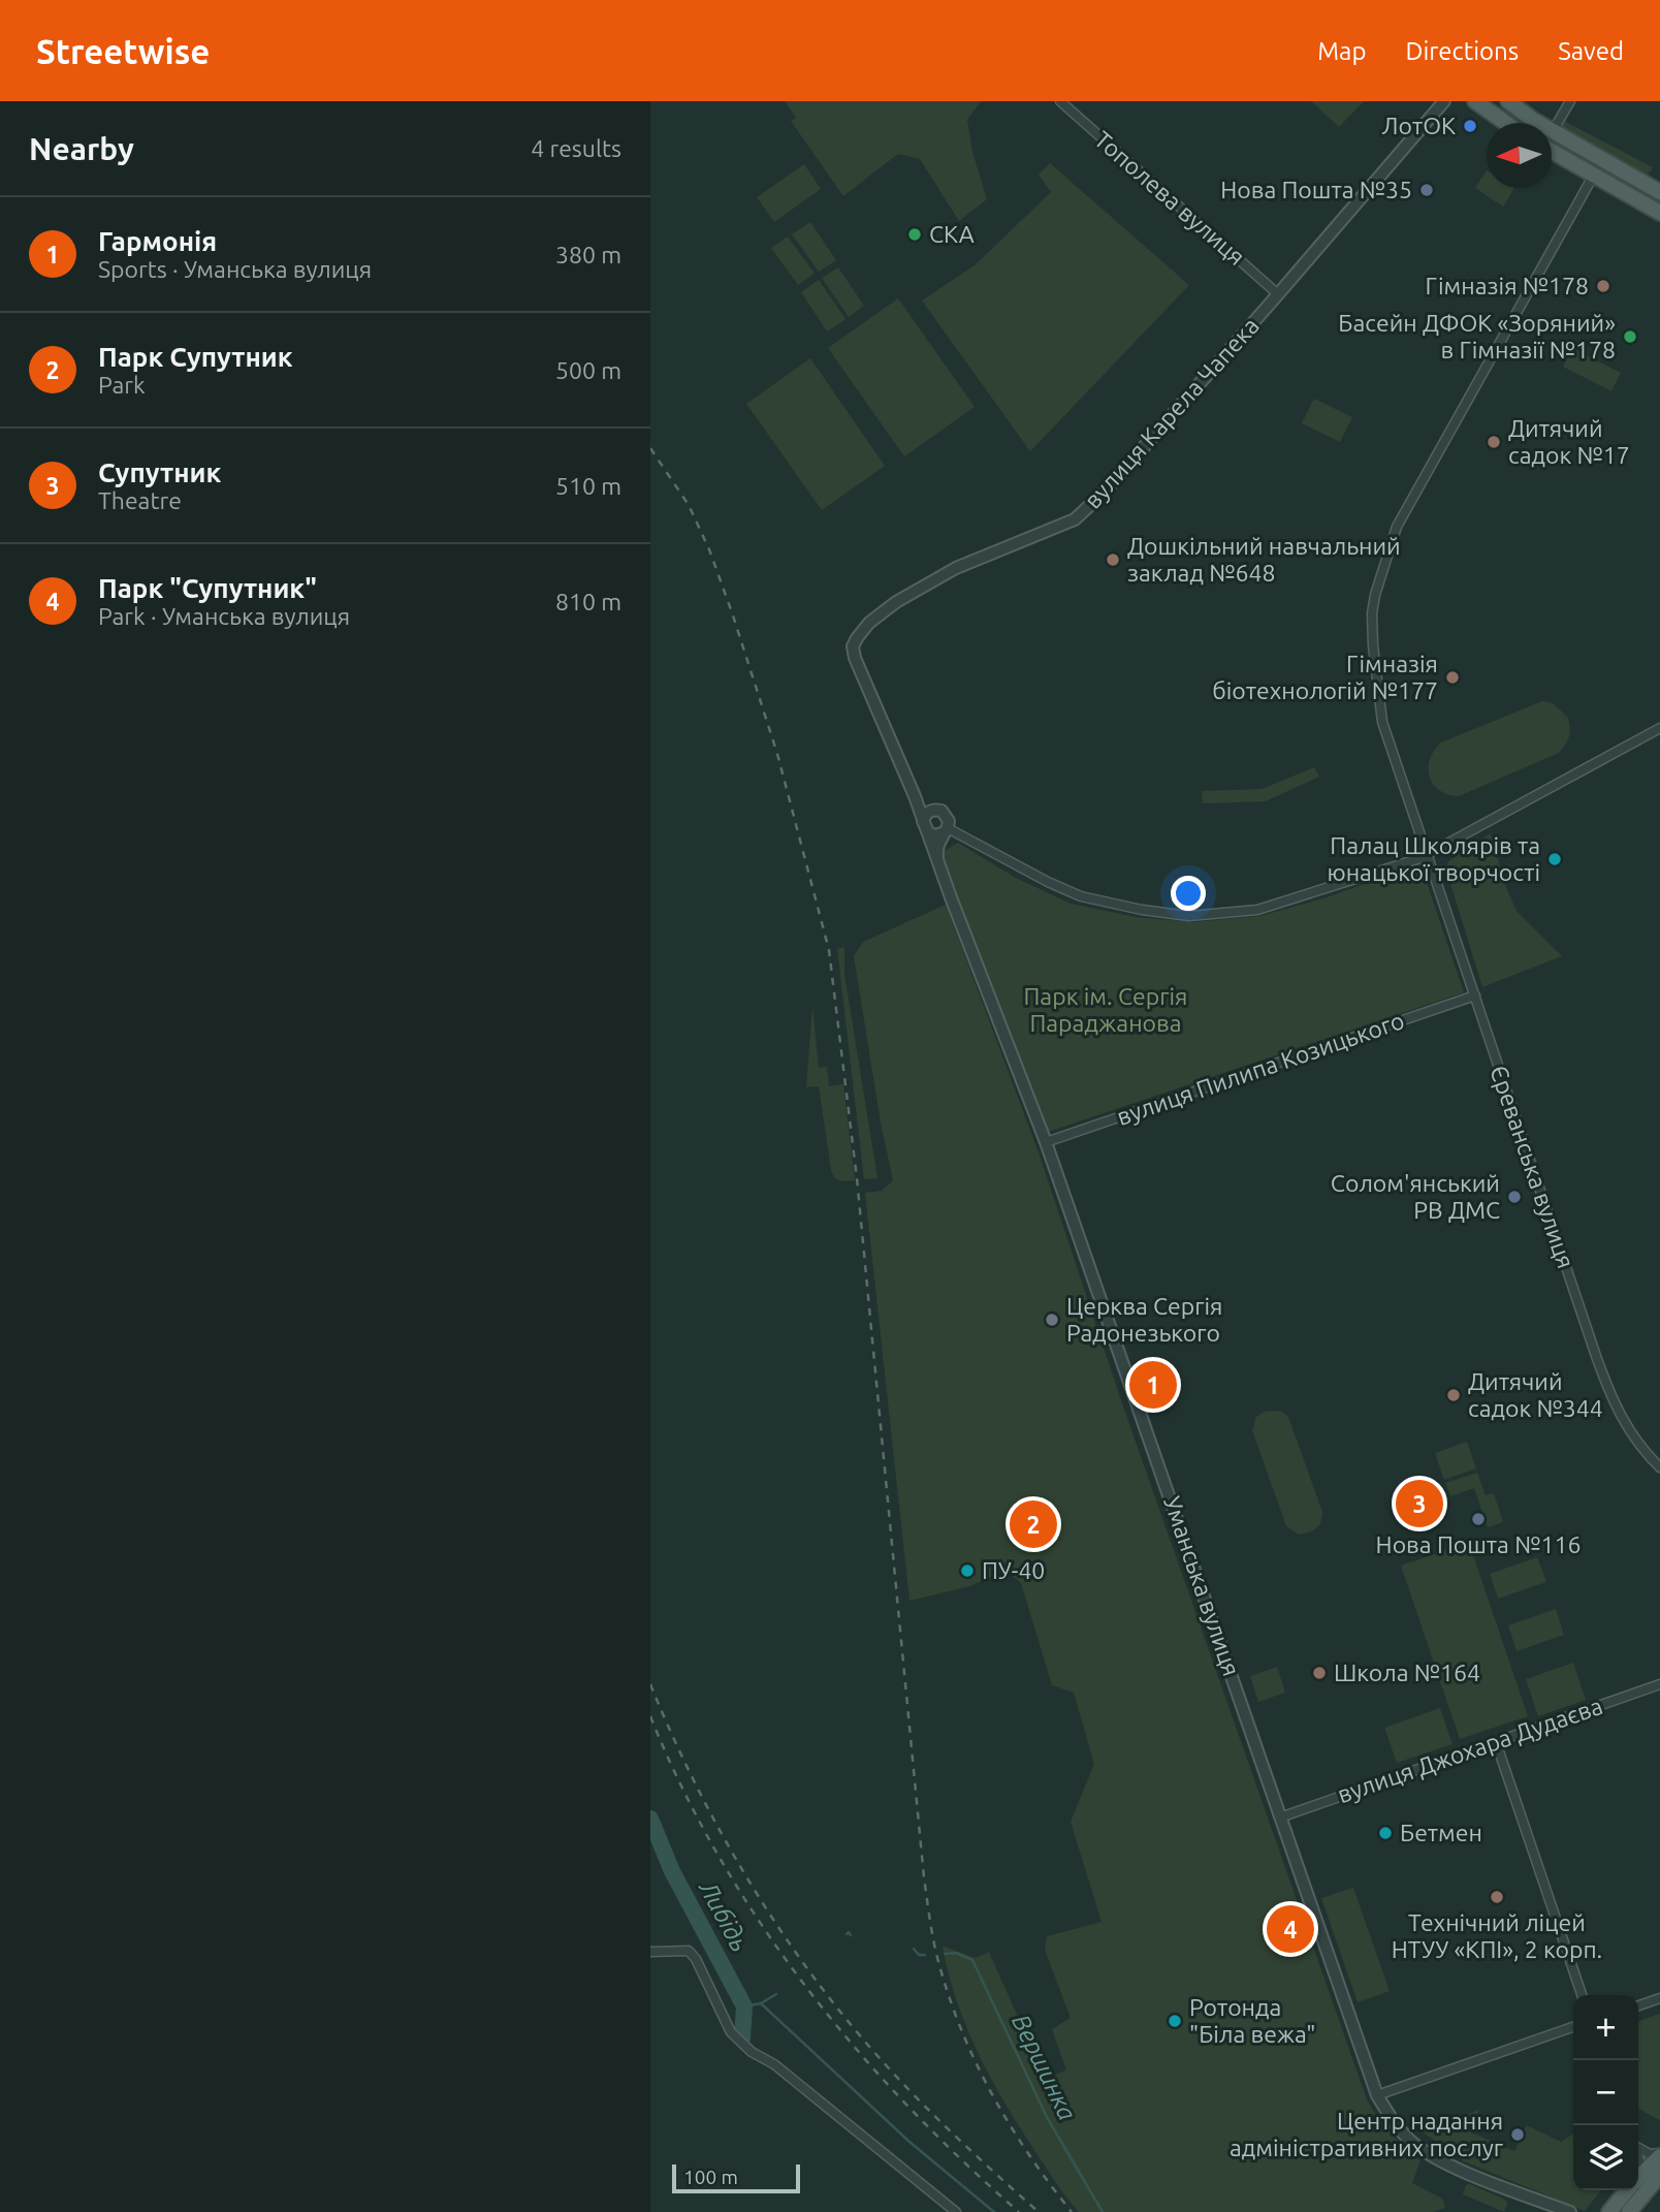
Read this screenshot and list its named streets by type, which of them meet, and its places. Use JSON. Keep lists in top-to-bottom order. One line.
{"streets":{"street":["Тополева вулиця","вулиця Карела Чапека","вулиця Пилипа Козицького","Єреванська вулиця","Уманська вулиця","вулиця Джохара Дудаєва"]},"crossings":[["Тополева вулиця","вулиця Карела Чапека"],["вулиця Карела Чапека","Уманська вулиця"],["вулиця Пилипа Козицького","Єреванська вулиця"],["вулиця Пилипа Козицького","Уманська вулиця"],["Уманська вулиця","вулиця Джохара Дудаєва"]],"water":["Либідь","Вершинка"],"parks":["Парк ім. Сергія Параджанова"],"places":["ЛотОК","Нова Пошта №35","СКА","Гімназія №178","Басейн ДФОК «Зоряний» в Гімназії №178","Дитячий садок №17","Дошкільний навчальний заклад №648","Гімназія біотехнологій №177","Палац Школярів та юнацької творчості","Солом'янський РВ ДМС","Церква Сергія Радонезького","Дитячий садок №344","Нова Пошта №116","ПУ-40","Школа №164","Бетмен","Технічний ліцей НТУУ «КПІ», 2 корп.","Ротонда \"Біла вежа\"","Центр надання адміністративних послуг"],"scale_bar":"100 m","north":"left","page":{"header":"Streetwise","nav":["Map","Directions","Saved"],"heading":["Nearby","4 results"],"list":[{"mark":"1","name":"Гармонія","note":"Sports · Уманська вулиця","value":"380 m"},{"mark":"2","name":"Парк Супутник","note":"Park","value":"500 m"},{"mark":"3","name":"Супутник","note":"Theatre","value":"510 m"},{"mark":"4","name":"Парк \"Супутник\"","note":"Park · Уманська вулиця","value":"810 m"}],"pins":["1","3","2","4"],"map_buttons":["+","−"],"scale":"100 m"}}
